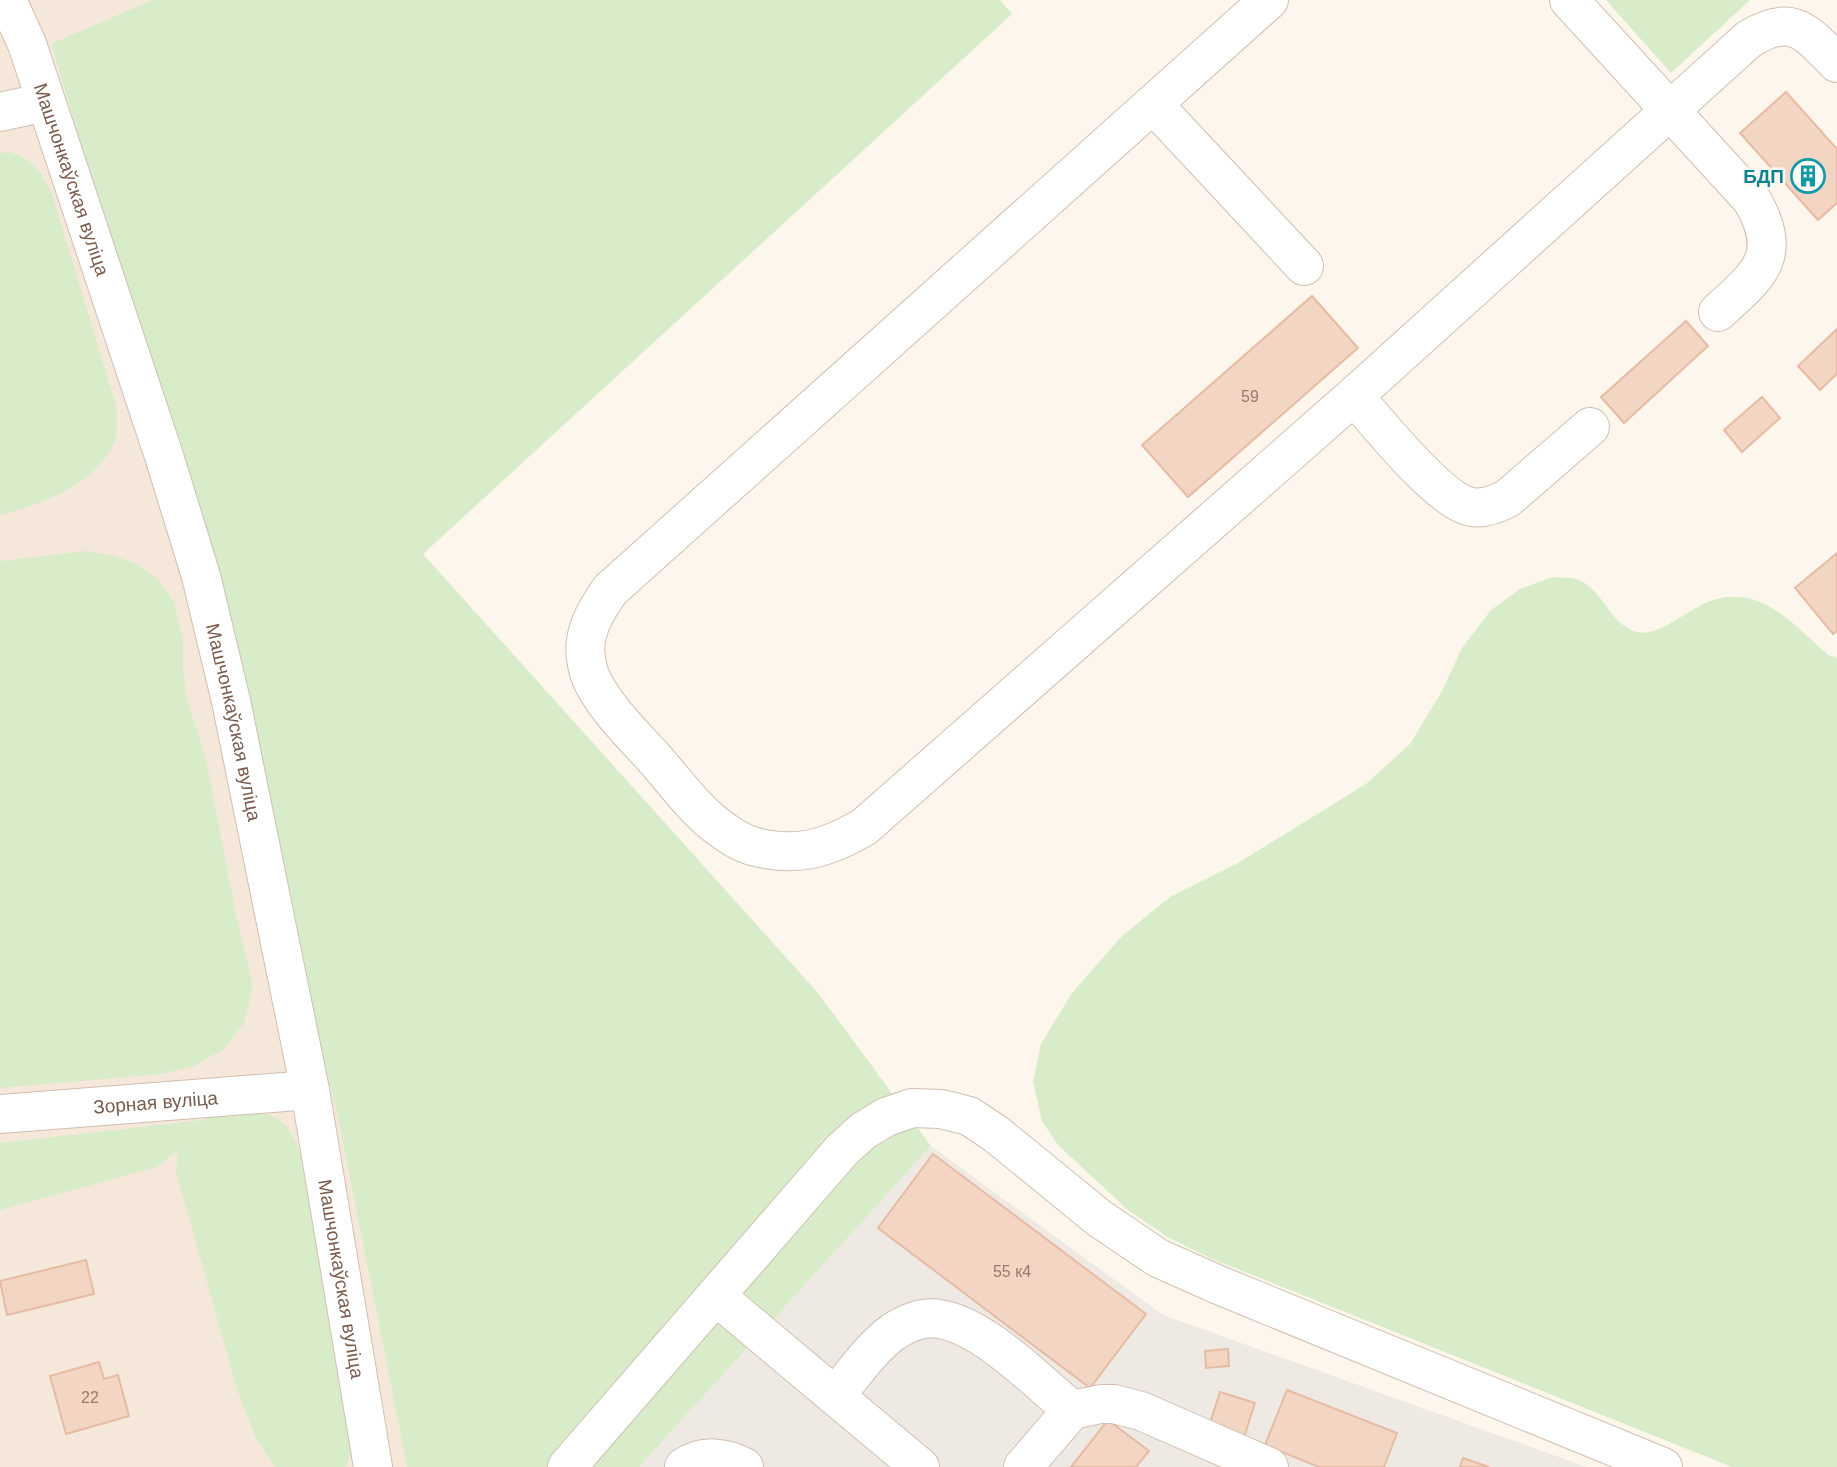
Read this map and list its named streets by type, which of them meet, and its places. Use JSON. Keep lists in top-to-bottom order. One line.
{"streets":{"street":["Машчонкаўская вуліца","Зорная вуліца"]},"crossings":[["Машчонкаўская вуліца","Зорная вуліца"]],"places":{"building":["БДП"]},"house_numbers":["59","55 к4","22"]}
